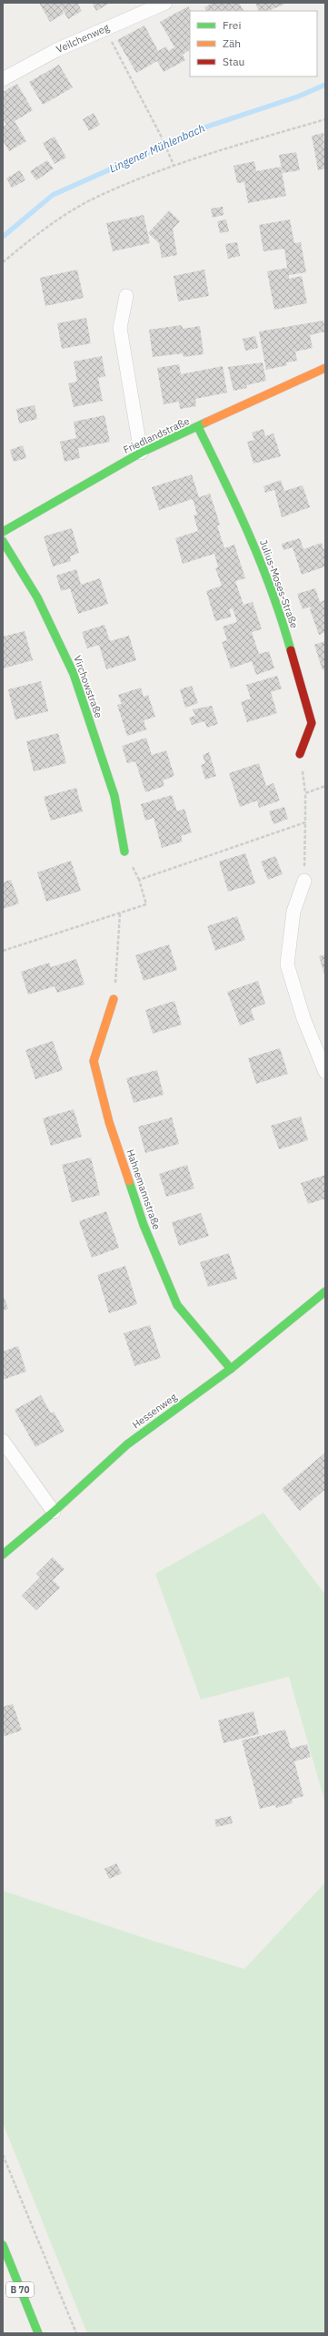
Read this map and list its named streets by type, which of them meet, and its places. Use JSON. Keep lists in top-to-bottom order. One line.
{"streets":{"street":["Veilchenweg","Friedlandstraße","Julius-Moses-Straße","Virchowstraße","Hahnemannstraße","Hessenweg","B 70"]},"crossings":[["Friedlandstraße","Julius-Moses-Straße"],["Hahnemannstraße","Hessenweg"]],"water":["Lingener Mühlenbach"],"legend":["Frei","Zäh","Stau"]}
